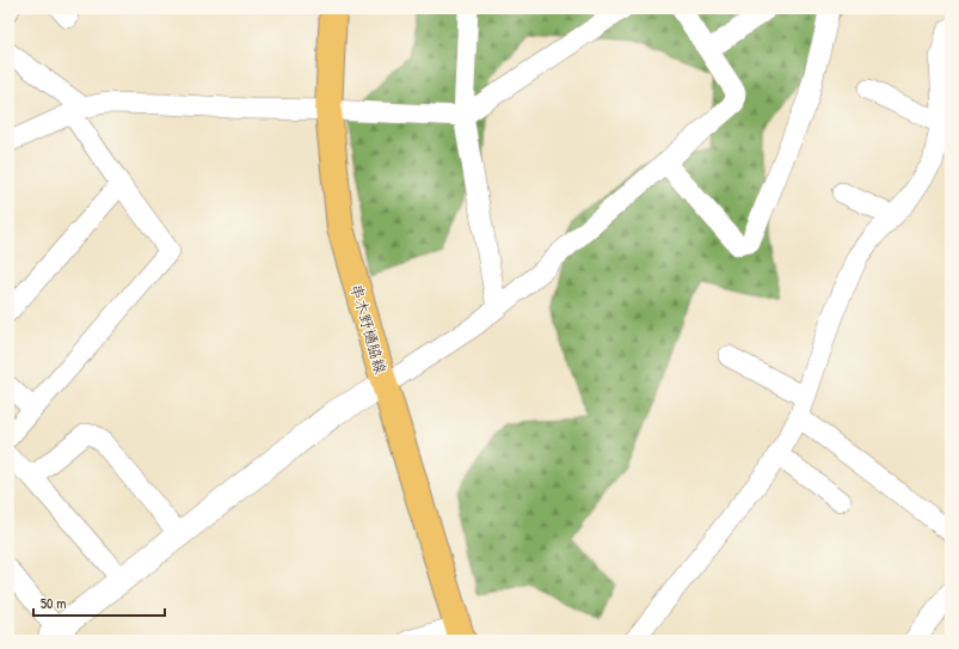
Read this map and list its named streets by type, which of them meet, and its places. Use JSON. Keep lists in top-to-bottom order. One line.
{"streets":{"main road":["串木野樋脇線"]},"scale_bar":"50 m"}
